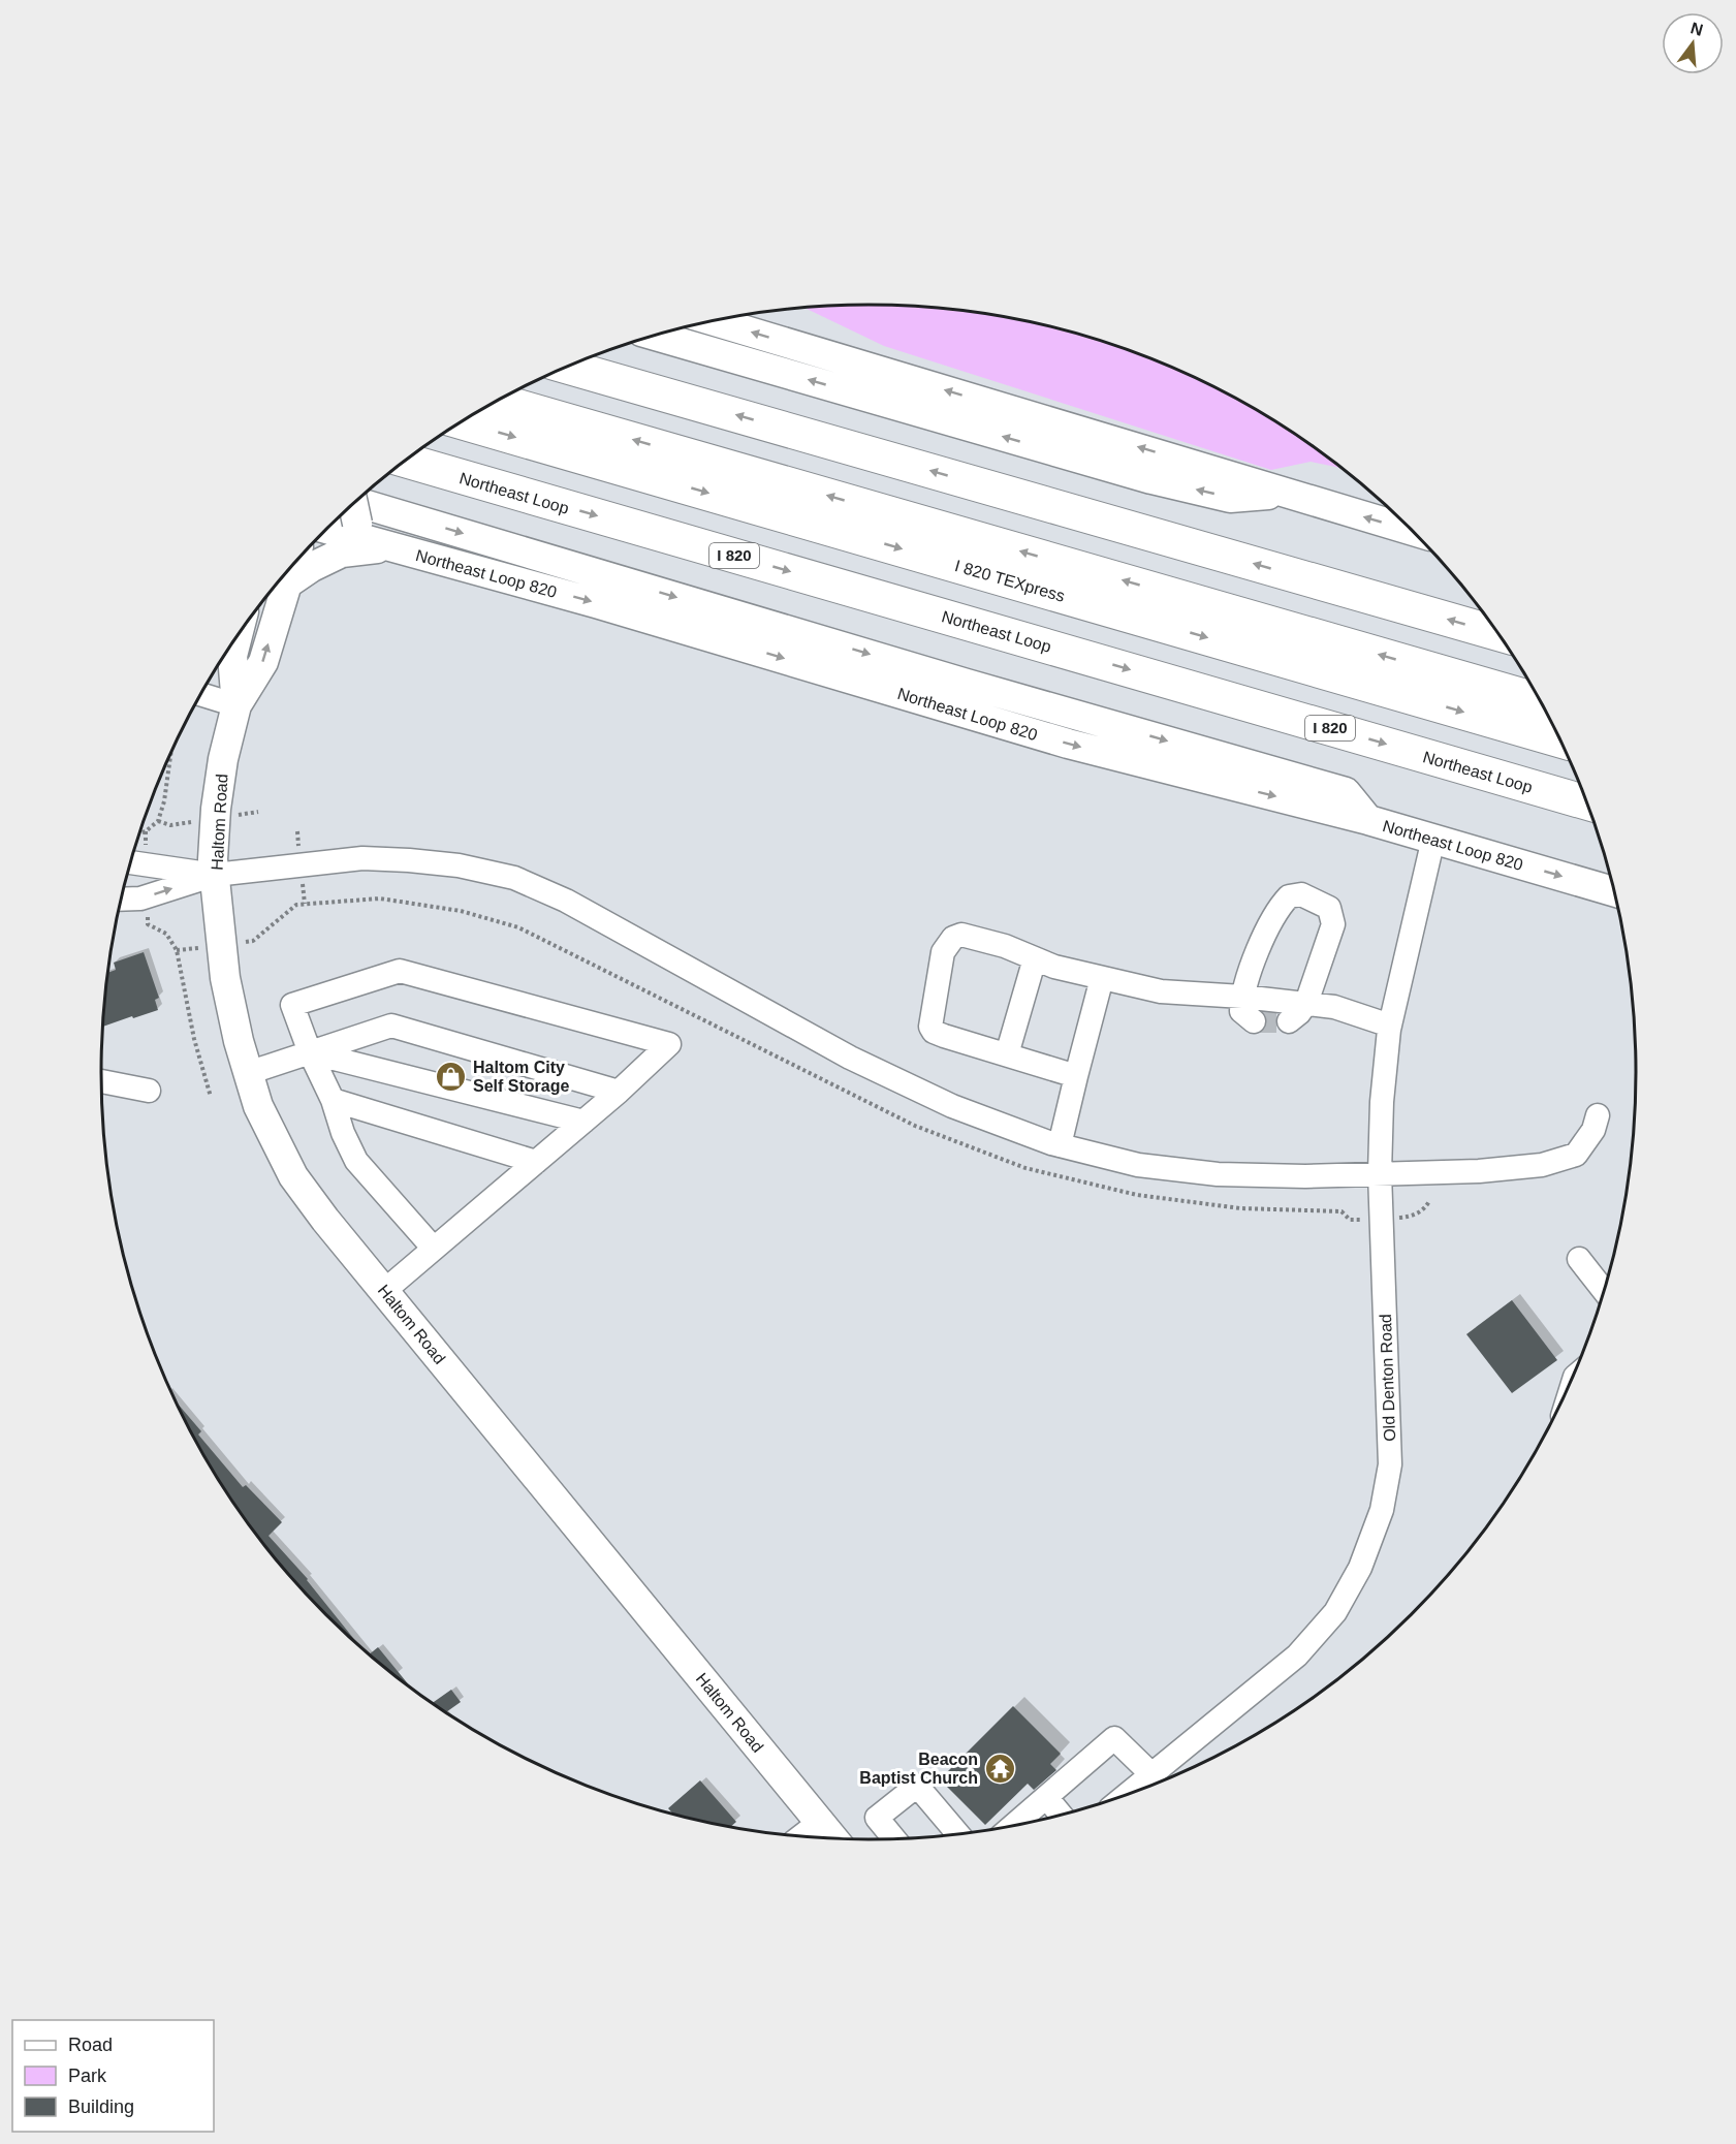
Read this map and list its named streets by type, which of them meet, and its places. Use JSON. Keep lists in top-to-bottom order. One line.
{"streets":{"highway":["Northeast Loop","I 820","I 820 TEXpress"],"main road":["Northeast Loop 820","Haltom Road"],"street":["Old Denton Road"]},"crossings":[["Northeast Loop 820","Old Denton Road"]],"places":{"shop":["Haltom City Self Storage"],"temple":["Beacon Baptist Church"]},"legend":["Road","Park","Building"],"north":"top"}
